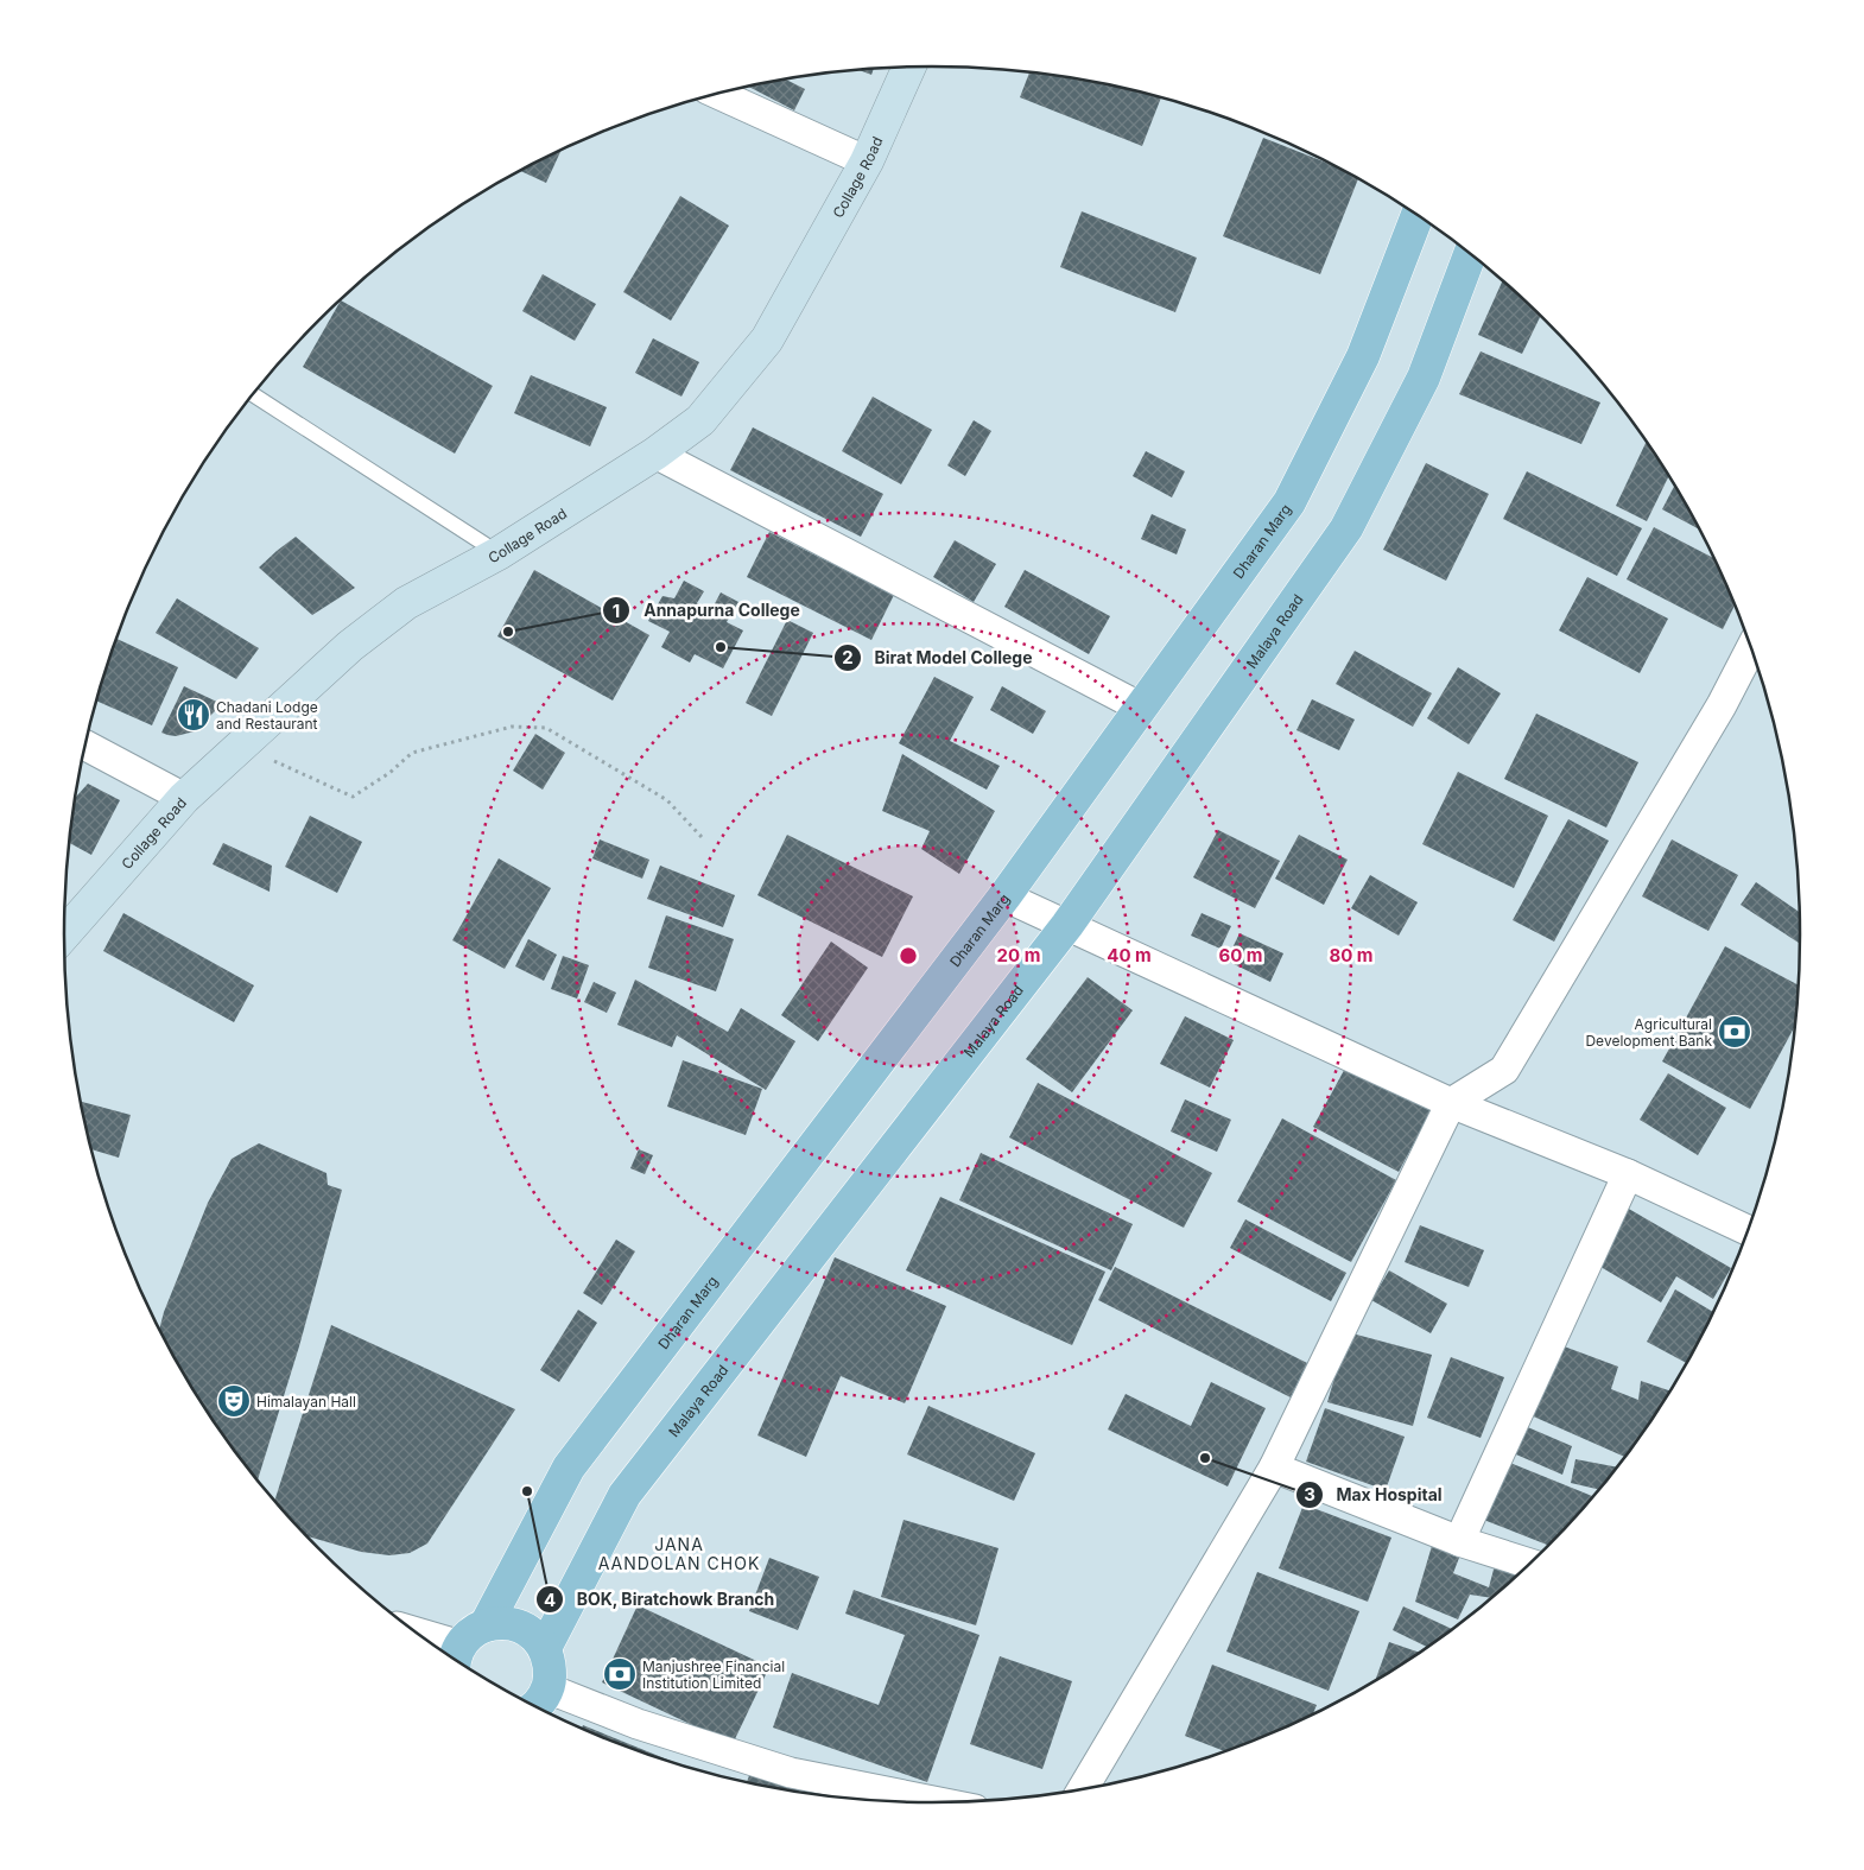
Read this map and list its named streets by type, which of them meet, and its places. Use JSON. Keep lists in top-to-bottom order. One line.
{"streets":{"main road":["Dharan Marg","Malaya Road"],"street":["Collage Road"]},"districts":["JANA AANDOLAN CHOK"],"places":{"other":["Annapurna College","Birat Model College","Max Hospital","BOK, Biratchowk Branch"],"restaurant":["Chadani Lodge and Restaurant"],"bank":["Agricultural Development Bank","Manjushree Financial Institution Limited"],"theatre":["Himalayan Hall"]},"rings":["20 m","40 m","60 m","80 m"]}
